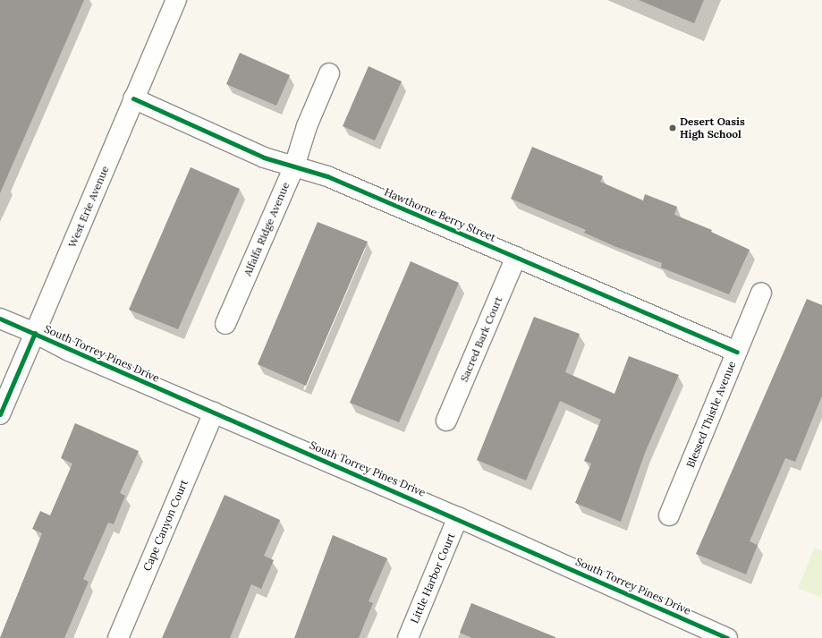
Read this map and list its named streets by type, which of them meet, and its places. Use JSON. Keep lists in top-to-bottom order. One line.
{"streets":{"street":["West Erie Avenue","Hawthorne Berry Street","Alfalfa Ridge Avenue","Sacred Bark Court","South Torrey Pines Drive","Blessed Thistle Avenue","Cape Canyon Court","Little Harbor Court"]},"crossings":[["West Erie Avenue","Hawthorne Berry Street"],["West Erie Avenue","South Torrey Pines Drive"],["Hawthorne Berry Street","Alfalfa Ridge Avenue"],["Hawthorne Berry Street","Sacred Bark Court"],["Hawthorne Berry Street","Blessed Thistle Avenue"],["South Torrey Pines Drive","Cape Canyon Court"],["South Torrey Pines Drive","Little Harbor Court"]],"places":["Desert Oasis High School"]}
